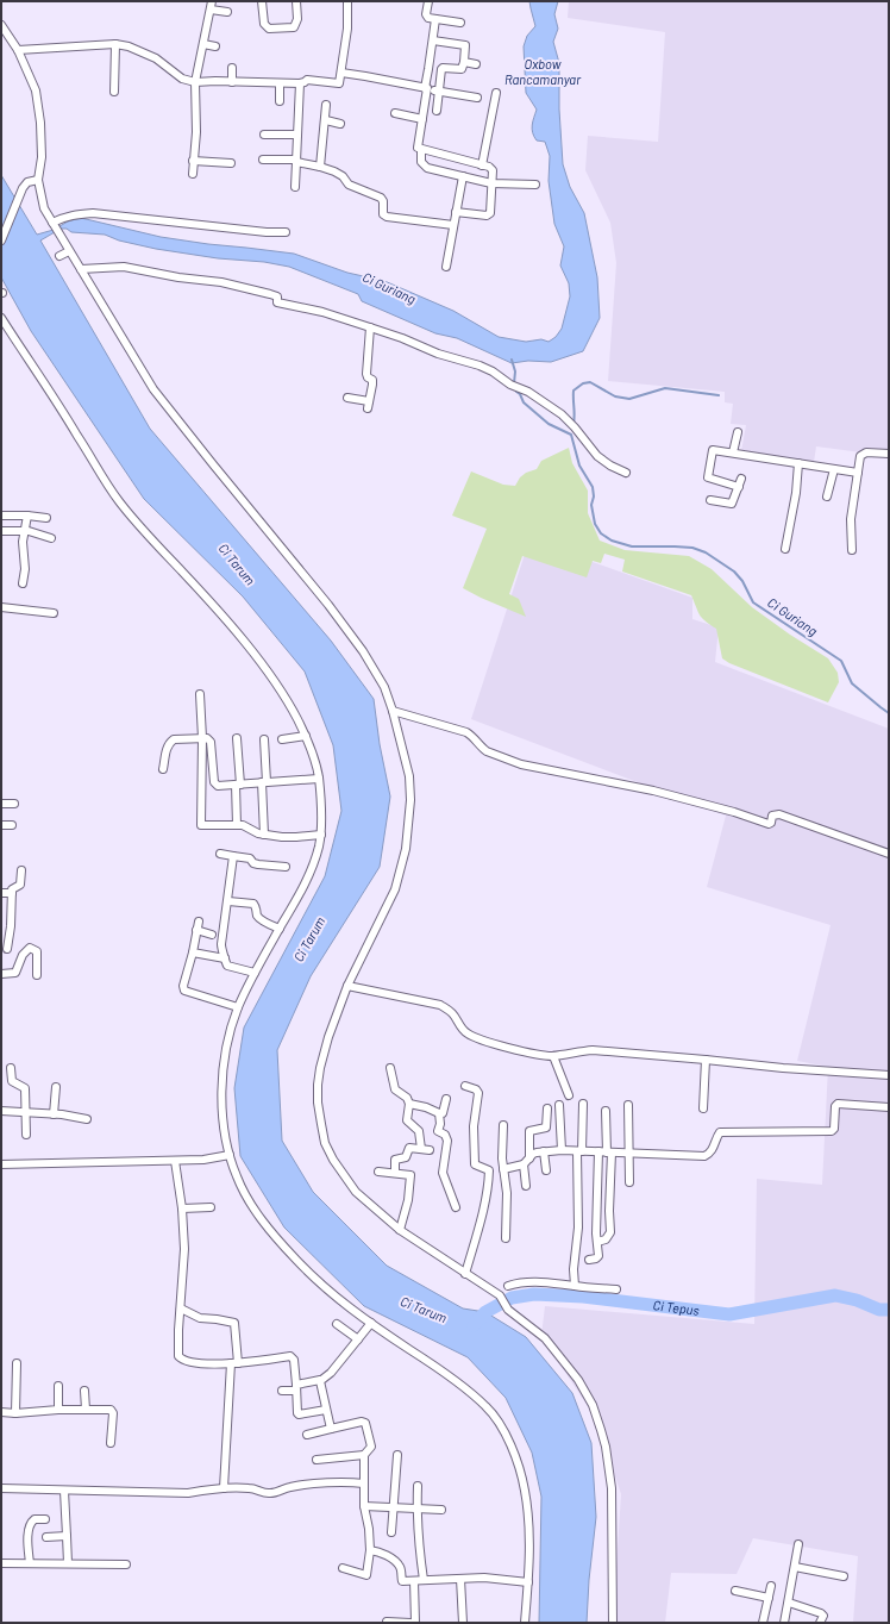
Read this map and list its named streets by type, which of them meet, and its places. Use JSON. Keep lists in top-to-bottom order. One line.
{"water":["Oxbow Rancamanyar","Ci Guriang","Ci Tarum","Ci Tepus"]}
